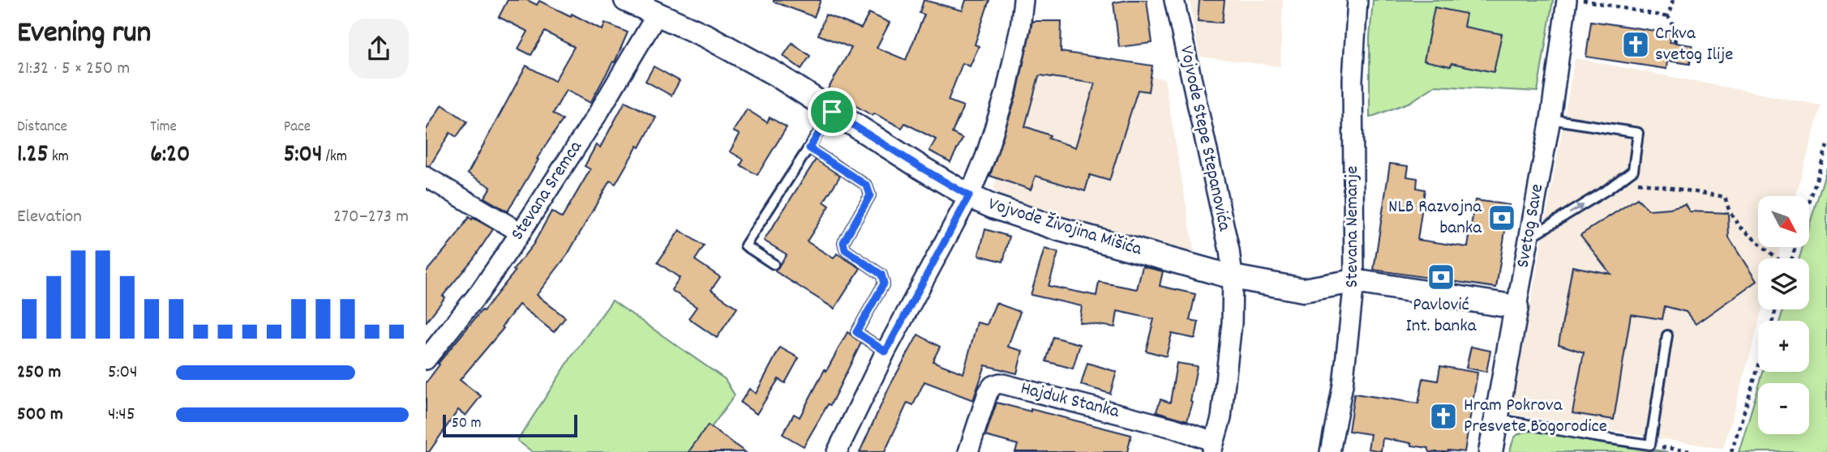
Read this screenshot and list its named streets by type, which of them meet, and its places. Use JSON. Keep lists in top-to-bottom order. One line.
{"streets":{"street":["Vojvode Stepe Stepanovića","Stevana Sremca","Svetog Save","Stevana Nemanje","Vojvode Živojina Mišića","Hajduk Stanka"]},"crossings":[["Vojvode Stepe Stepanovića","Vojvode Živojina Mišića"],["Vojvode Stepe Stepanovića","Hajduk Stanka"],["Stevana Sremca","Vojvode Živojina Mišića"],["Svetog Save","Vojvode Živojina Mišića"],["Stevana Nemanje","Vojvode Živojina Mišića"]],"places":{"church":["Crkva svetog Ilije","Hram Pokrova Presvete Bogorodice"],"bank":["NLB Razvojna banka","Pavlović Int. banka"]},"scale_bar":"50 m","north":"bottom right","page":{"heading":["Evening run","21:32 · 5 × 250 m"],"stats":[["Distance","1.25 km"],["Time","6:20"],["Pace","5:04 /km"]],"chart":["Elevation","270–273 m"],"map_buttons":["+","−"],"list":[{"name":"250 m","note":"5:04"},{"name":"500 m","note":"4:45"}],"scale":"50 m"}}
